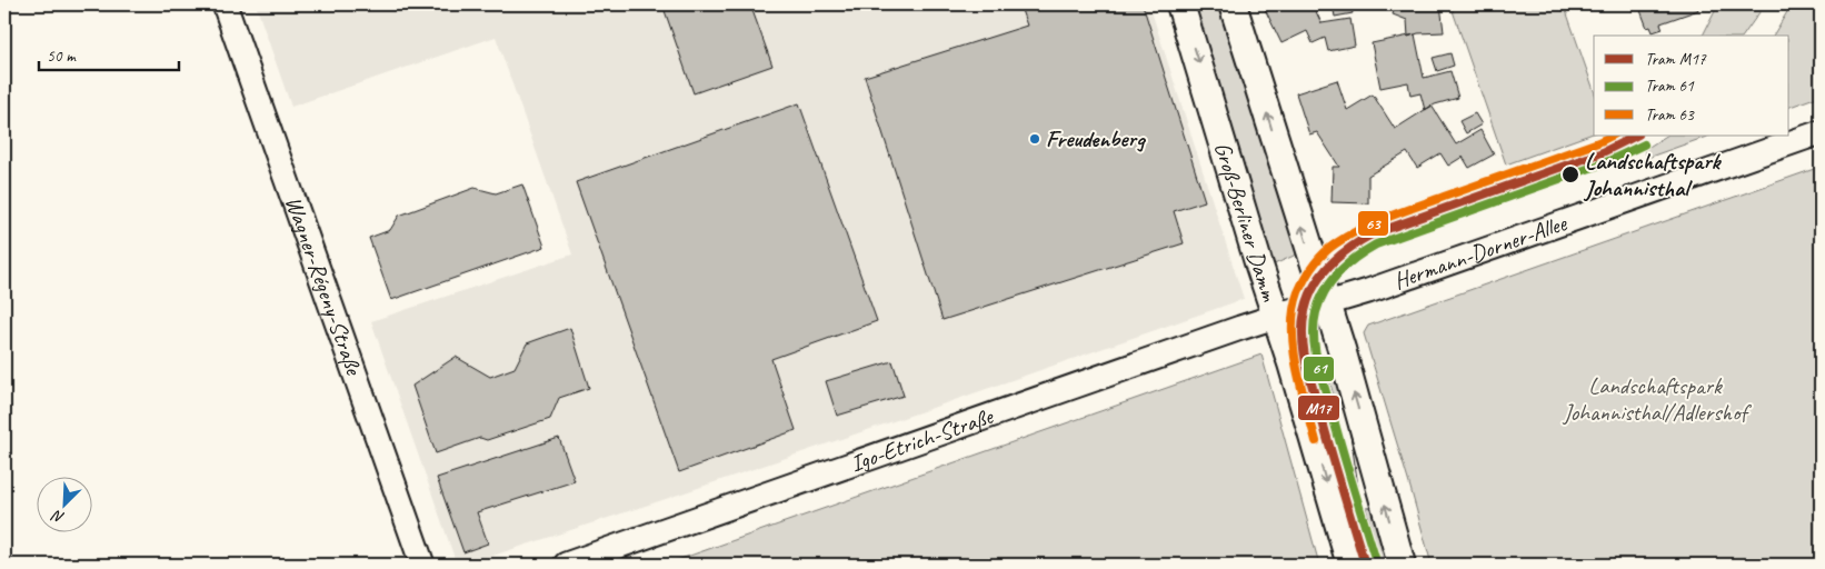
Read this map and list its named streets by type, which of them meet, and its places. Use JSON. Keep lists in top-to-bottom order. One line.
{"streets":{"main road":["Groß-Berliner Damm"],"street":["Hermann-Dorner-Allee","Wagner-Régeny-Straße","Igo-Etrich-Straße"]},"crossings":[["Groß-Berliner Damm","Igo-Etrich-Straße"]],"parks":["Landschaftspark Johannisthal/Adlershof"],"places":["Freudenberg","Landschaftspark Johannisthal"],"lines":["tram line M17","tram line 63","tram line 61"],"legend":["Tram M17","Tram 61","Tram 63"],"scale_bar":"50 m","north":"bottom left"}
